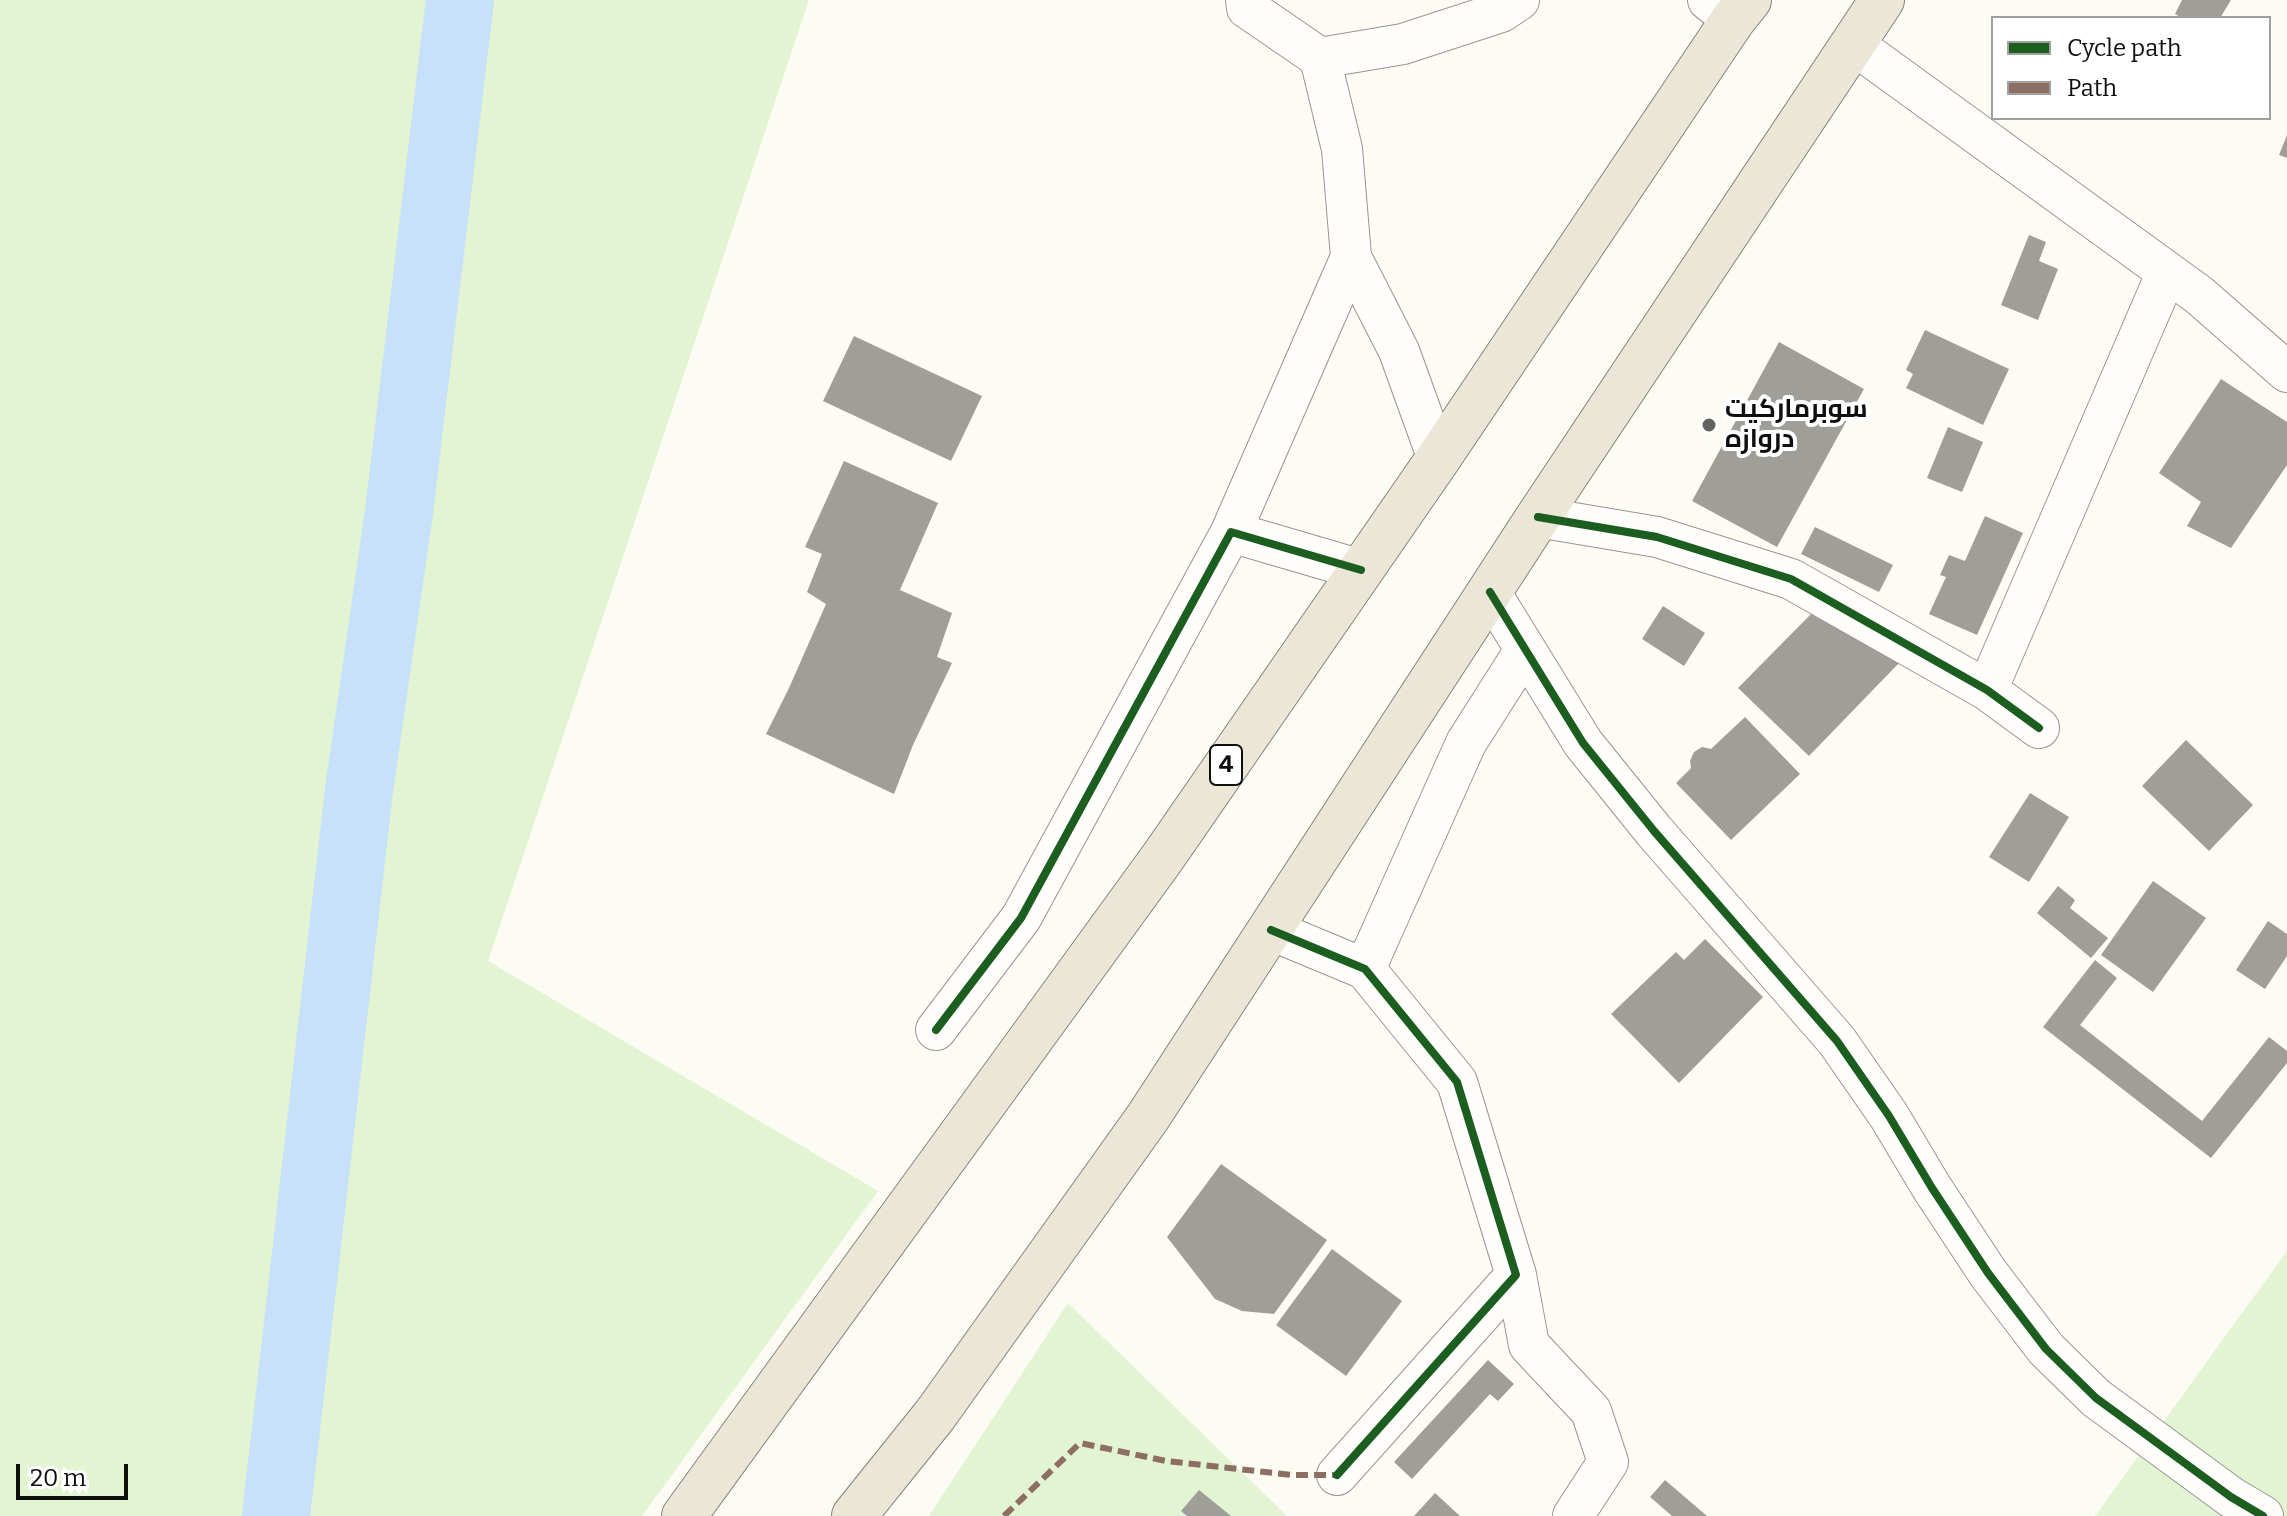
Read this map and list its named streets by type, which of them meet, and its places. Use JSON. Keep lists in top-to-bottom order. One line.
{"streets":{"highway":["4"]},"places":["سوبرماركيت دروازه"],"legend":["Cycle path","Path"],"scale_bar":"20 m"}
